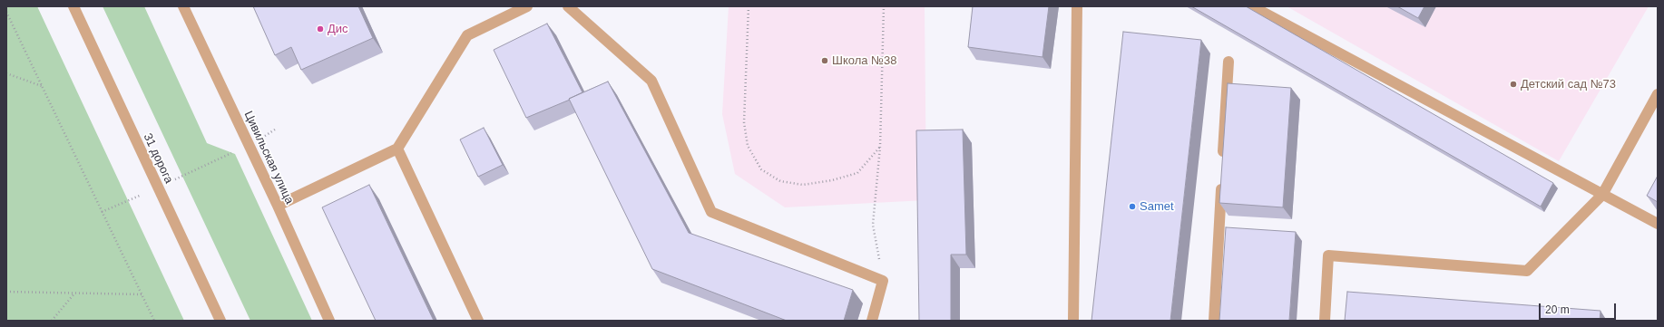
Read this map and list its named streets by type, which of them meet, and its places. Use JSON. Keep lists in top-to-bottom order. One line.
{"streets":{"street":["Цивильская улица","31 дорога"]},"places":["Дис","Школа №38","Детский сад №73","Samet"],"scale_bar":"20 m"}
